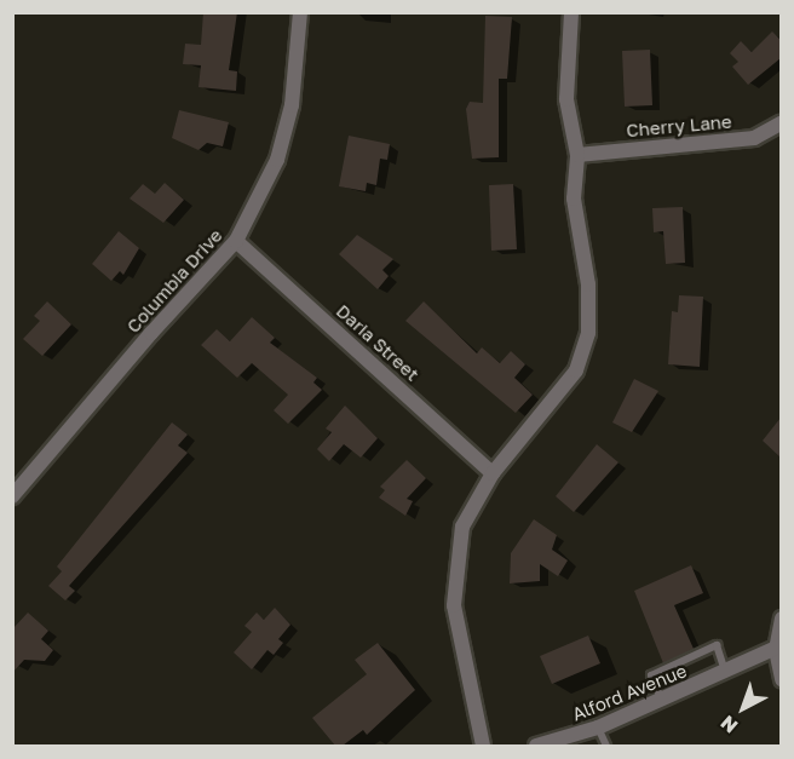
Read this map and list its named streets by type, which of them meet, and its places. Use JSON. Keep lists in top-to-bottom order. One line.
{"streets":{"street":["Cherry Lane","Columbia Drive","Daria Street","Alford Avenue"]},"crossings":[["Columbia Drive","Daria Street"]],"north":"bottom left"}
